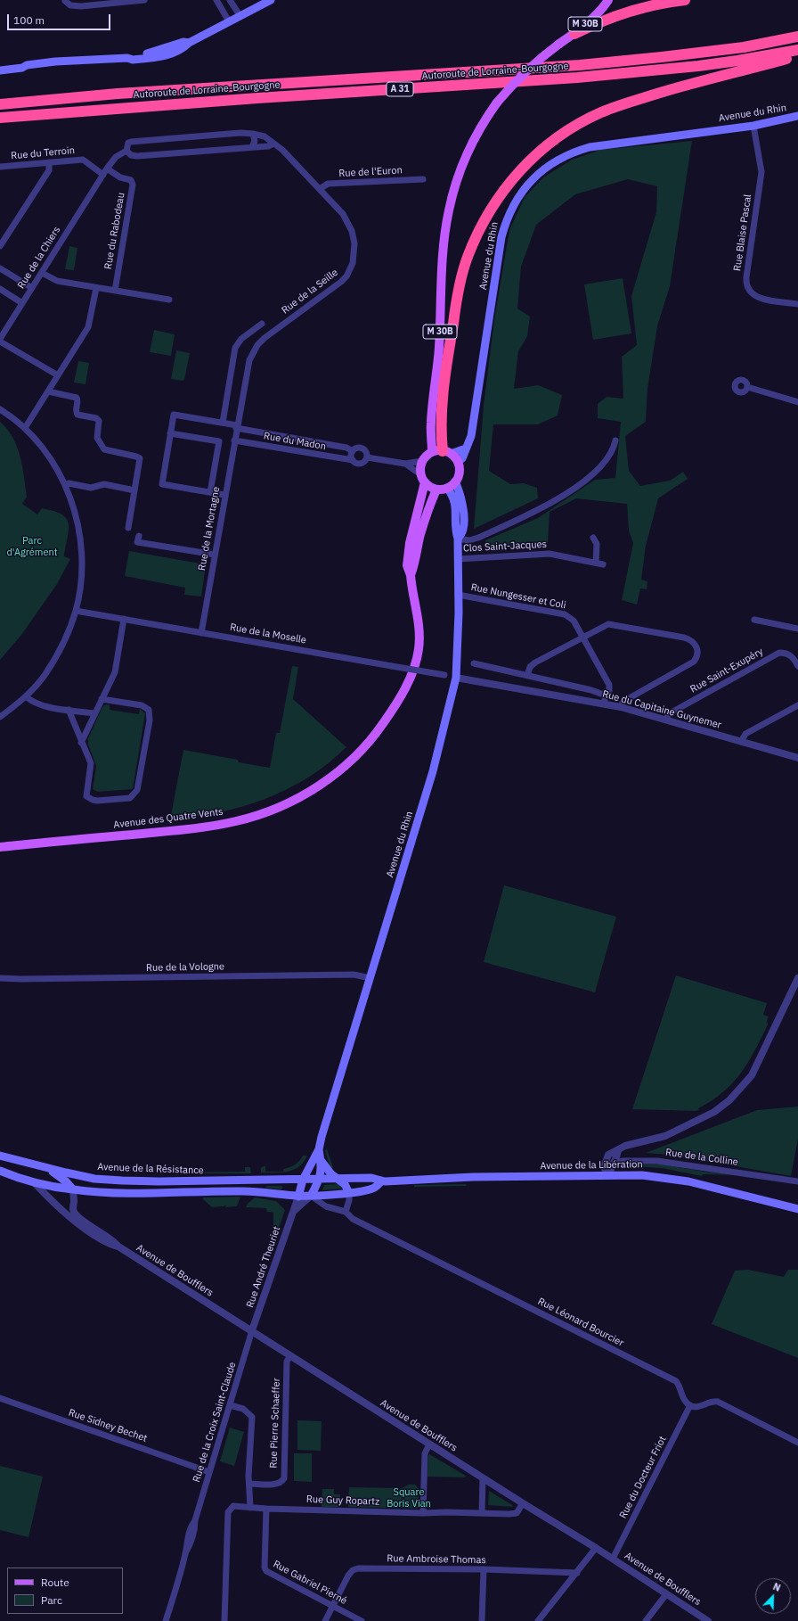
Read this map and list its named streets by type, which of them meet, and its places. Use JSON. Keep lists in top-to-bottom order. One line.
{"streets":{"highway":["Autoroute de Lorraine-Bourgogne","A 31"],"main road":["M 30B","Avenue du Rhin","Avenue des Quatre Vents","Avenue de la Libération","Avenue de la Résistance"],"street":["Rue du Terroin","Rue de l'Euron","Rue du Rabodeau","Rue Blaise Pascal","Rue de la Chiers","Rue de la Seille","Rue du Madon","Rue de la Mortagne","Clos Saint-Jacques","Rue Nungesser et Coli","Rue de la Moselle","Rue Saint-Exupéry","Rue du Capitaine Guynemer","Rue de la Vologne","Rue de la Colline","Rue André Theuriet","Avenue de Boufflers","Rue Léonard Bourcier","Rue de la Croix Saint-Claude","Rue Pierre Schaeffer","Rue Sidney Bechet","Rue du Docteur Friot","Rue Guy Ropartz","Rue Ambroise Thomas","Rue Gabriel Pierné"]},"crossings":[["M 30B","Avenue du Rhin"],["M 30B","Avenue des Quatre Vents"],["Avenue du Rhin","Rue Blaise Pascal"],["Avenue du Rhin","Clos Saint-Jacques"],["Avenue du Rhin","Rue Nungesser et Coli"],["Avenue du Rhin","Rue de la Moselle"],["Avenue du Rhin","Rue du Capitaine Guynemer"],["Avenue du Rhin","Avenue des Quatre Vents"],["Avenue du Rhin","Rue de la Vologne"],["Avenue du Rhin","Avenue de la Libération"],["Avenue du Rhin","Avenue de la Résistance"],["Rue du Terroin","Rue du Rabodeau"],["Rue du Terroin","Rue de la Seille"],["Rue de l'Euron","Rue de la Seille"],["Rue du Rabodeau","Rue de la Seille"],["Rue de la Chiers","Rue de la Seille"],["Rue de la Seille","Rue du Madon"],["Rue de la Seille","Rue de la Mortagne"],["Rue du Madon","Rue de la Mortagne"],["Rue de la Mortagne","Rue de la Moselle"],["Rue Nungesser et Coli","Rue du Capitaine Guynemer"],["Rue de la Moselle","Rue du Capitaine Guynemer"],["Rue Saint-Exupéry","Rue du Capitaine Guynemer"],["Avenue de la Libération","Avenue de la Résistance"],["Avenue de la Libération","Rue André Theuriet"],["Avenue de la Résistance","Rue André Theuriet"],["Avenue de la Résistance","Avenue de Boufflers"],["Rue André Theuriet","Avenue de Boufflers"],["Rue André Theuriet","Rue de la Croix Saint-Claude"],["Avenue de Boufflers","Rue de la Croix Saint-Claude"],["Avenue de Boufflers","Rue Pierre Schaeffer"],["Avenue de Boufflers","Rue du Docteur Friot"],["Avenue de Boufflers","Rue Guy Ropartz"],["Rue Léonard Bourcier","Rue du Docteur Friot"],["Rue de la Croix Saint-Claude","Rue Sidney Bechet"],["Rue Guy Ropartz","Rue Gabriel Pierné"],["Rue Ambroise Thomas","Rue Gabriel Pierné"]],"parks":["Parc d'Agrément","Square Boris Vian"],"legend":["Route","Parc"],"scale_bar":"100 m","north":"top right"}
